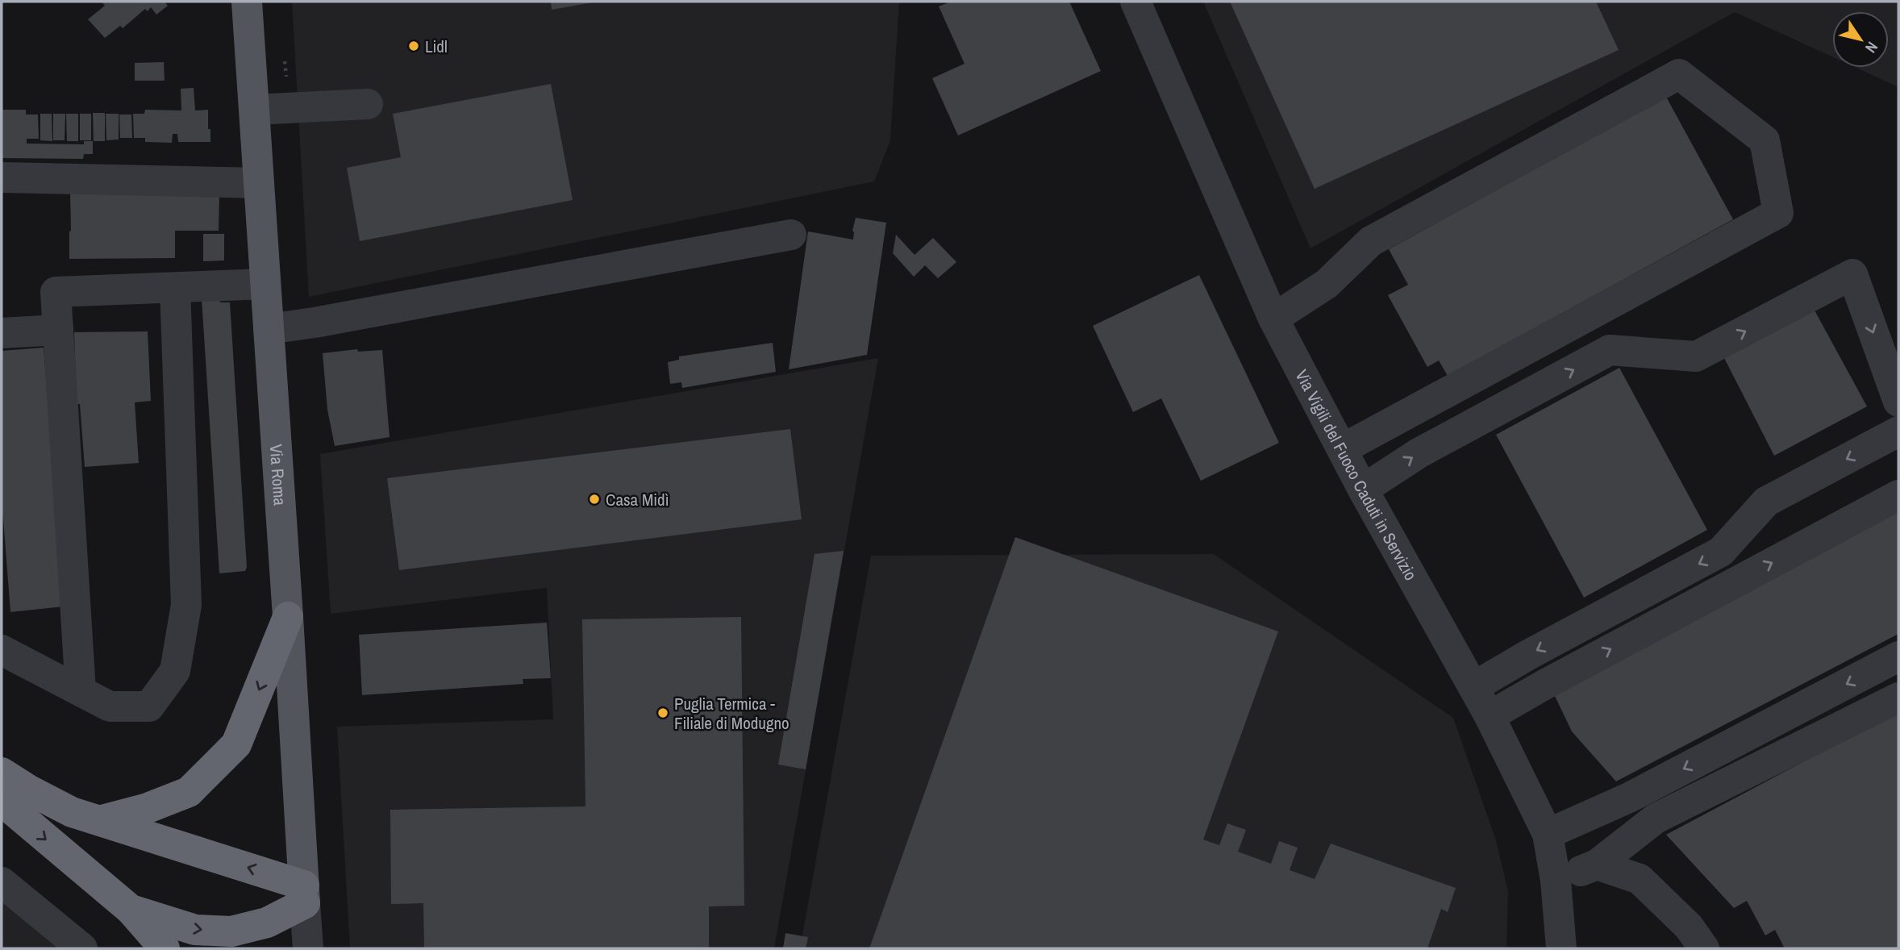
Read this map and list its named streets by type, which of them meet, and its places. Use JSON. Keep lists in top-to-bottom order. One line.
{"streets":{"main road":["Via Roma"],"street":["Via Vigili del Fuoco Caduti in Servizio"]},"places":["Lidl","Casa Midì","Puglia Termica - Filiale di Modugno"],"north":"bottom right"}
